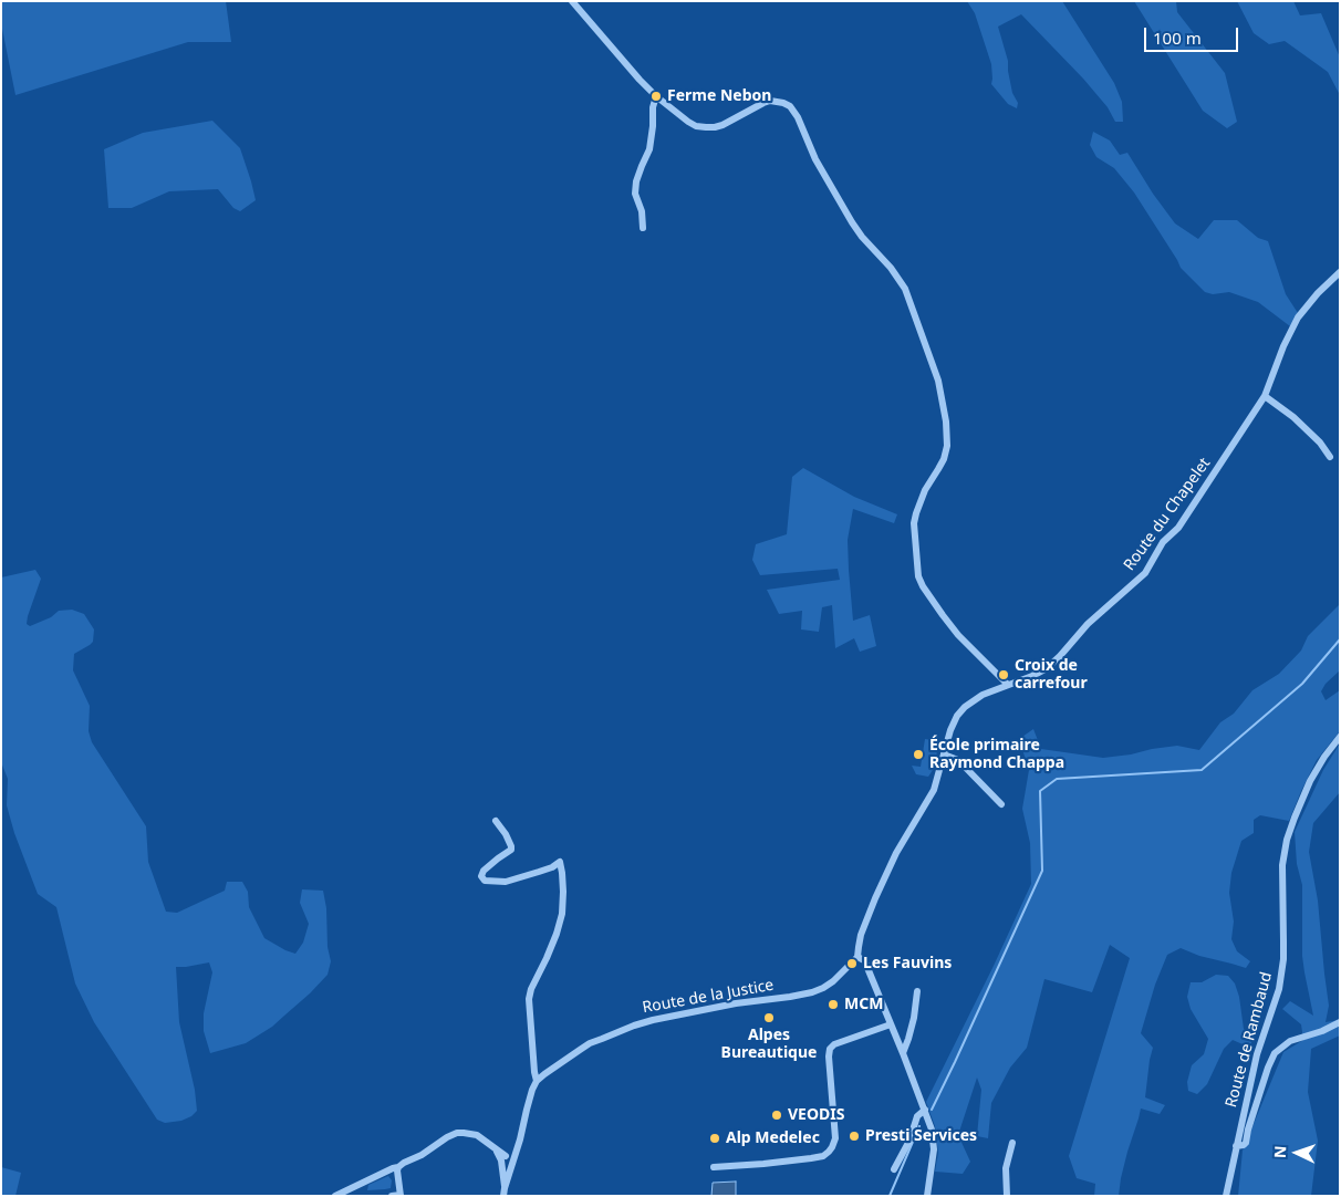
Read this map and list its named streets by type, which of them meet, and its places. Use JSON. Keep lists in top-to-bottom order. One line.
{"streets":{"street":["Route du Chapelet","Route de la Justice","Route de Rambaud"]},"crossings":[["Route du Chapelet","Route de la Justice"]],"places":["Ferme Nebon","Croix de carrefour","École primaire Raymond Chappa","Les Fauvins","MCM","Alpes Bureautique","VEODIS","Presti Services","Alp Medelec"],"scale_bar":"100 m","north":"left"}
